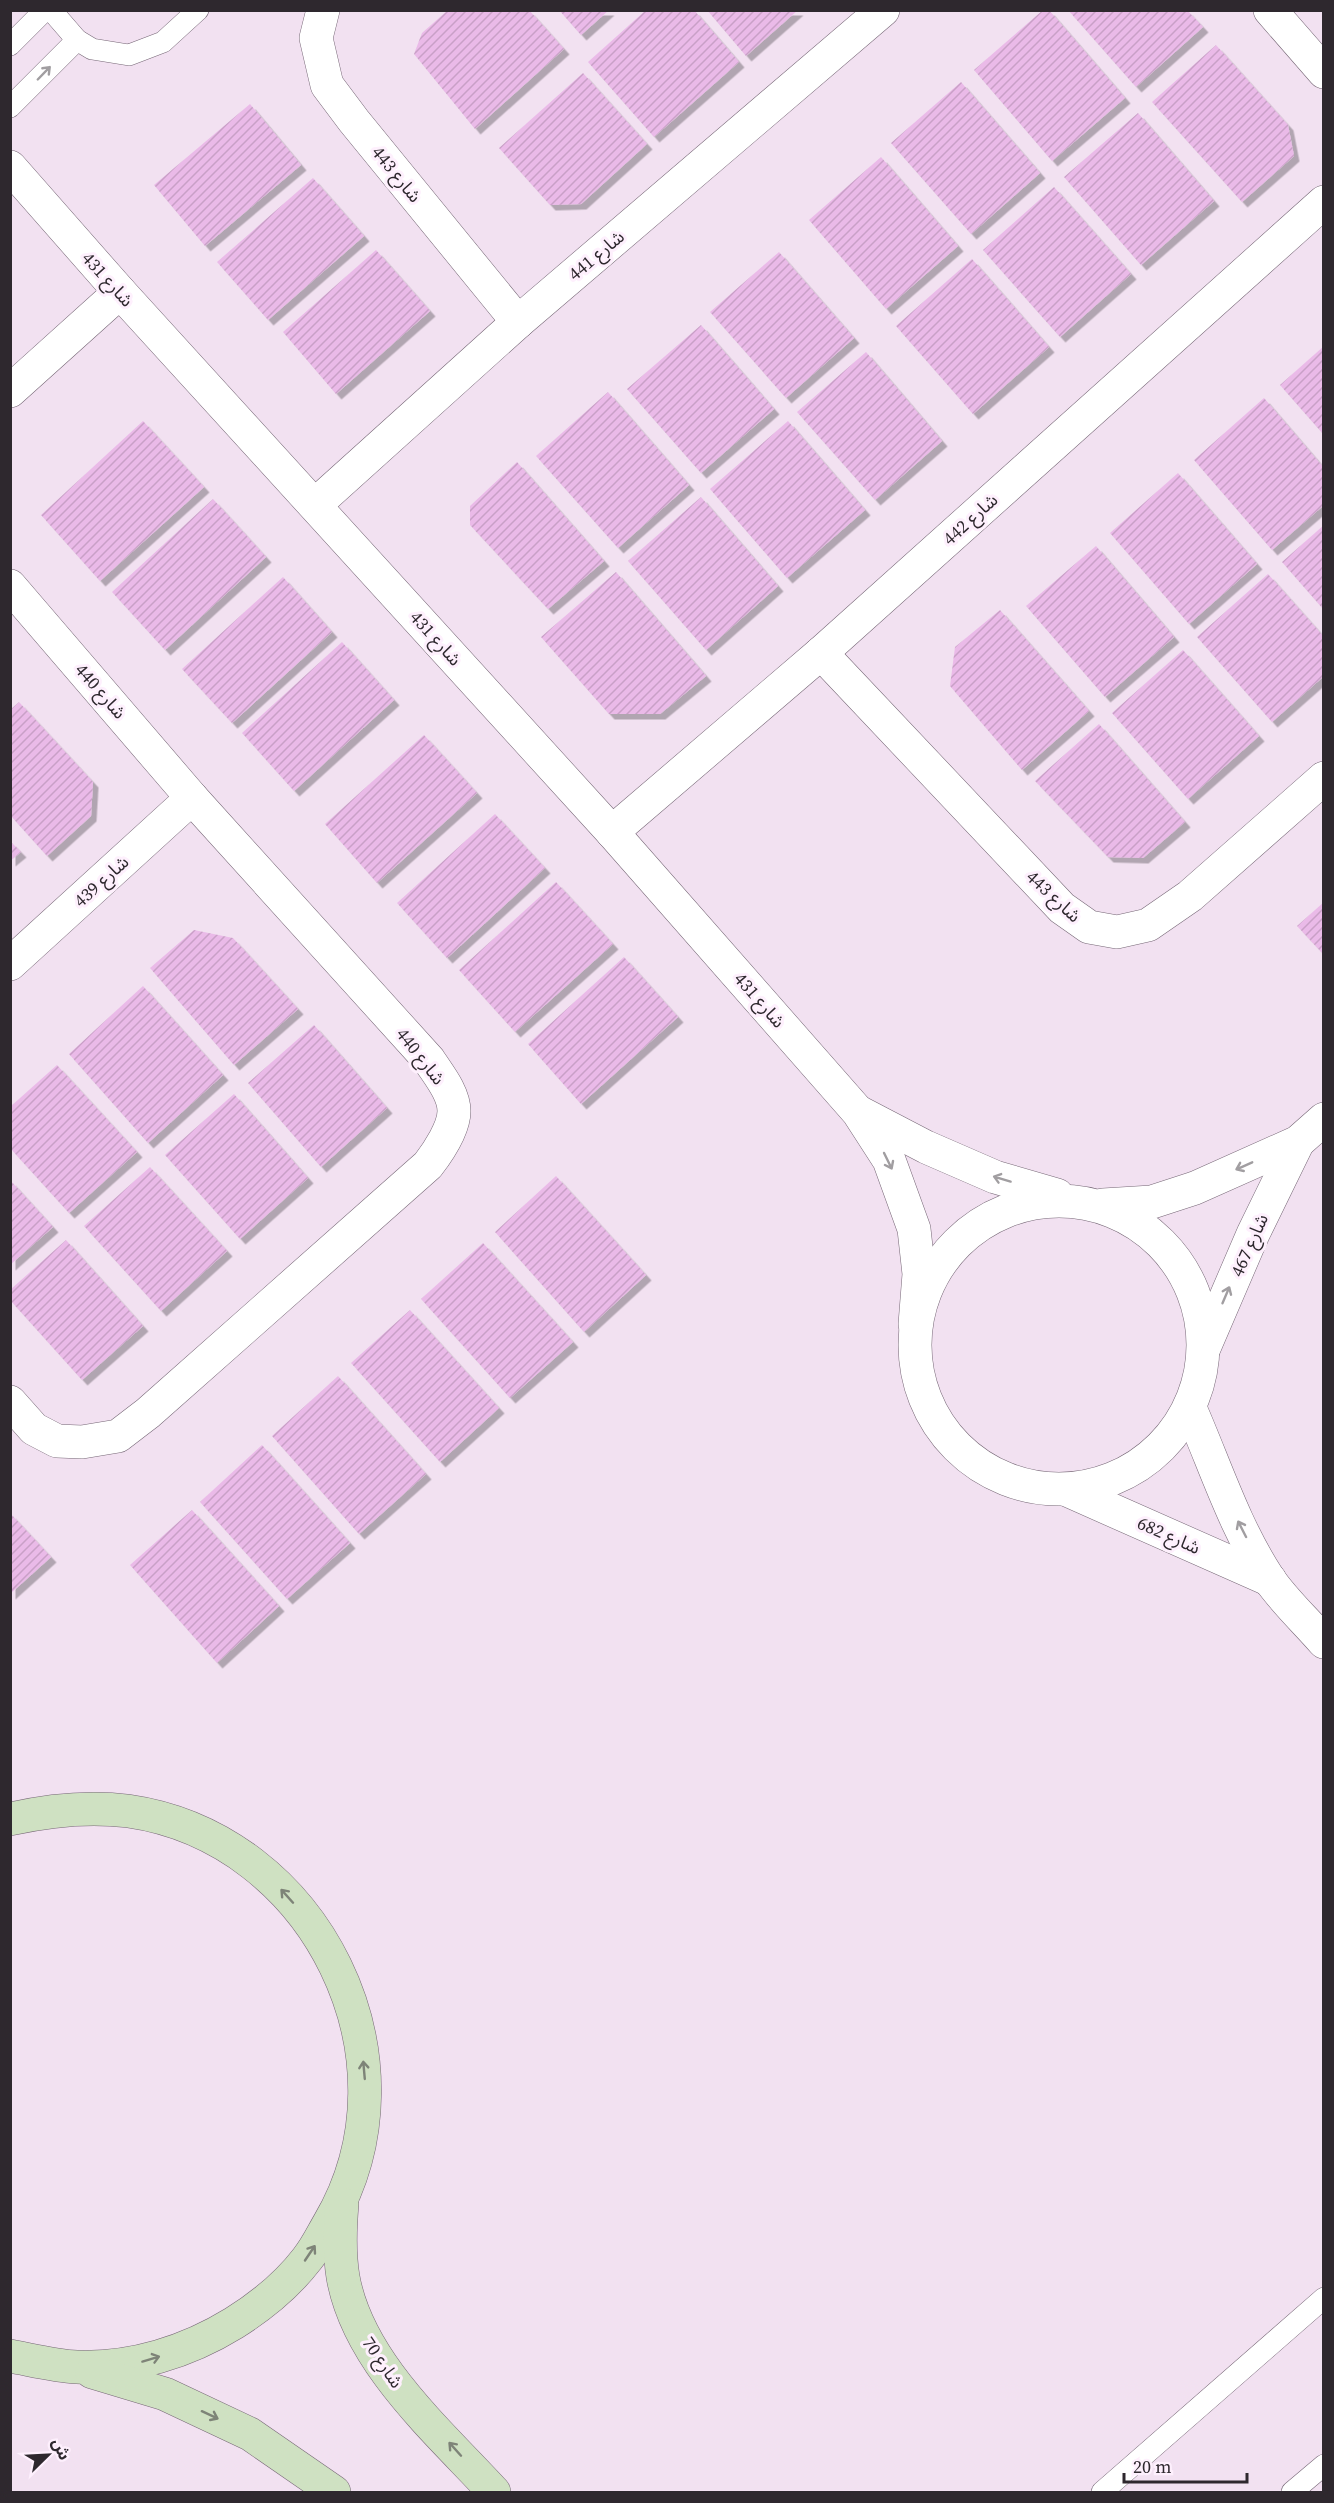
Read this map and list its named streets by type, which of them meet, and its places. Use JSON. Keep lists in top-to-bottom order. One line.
{"streets":{"main road":["شارع 70"],"street":["شارع 443","شارع 441","شارع 431","شارع 442","شارع 440","شارع 439","شارع 467","شارع 682"]},"crossings":[["شارع 443","شارع 441"],["شارع 443","شارع 442"],["شارع 441","شارع 431"],["شارع 431","شارع 442"],["شارع 431","شارع 467"],["شارع 440","شارع 439"]],"one_way":["شارع 682","شارع 70"],"scale_bar":"20 m","north":"top right"}
